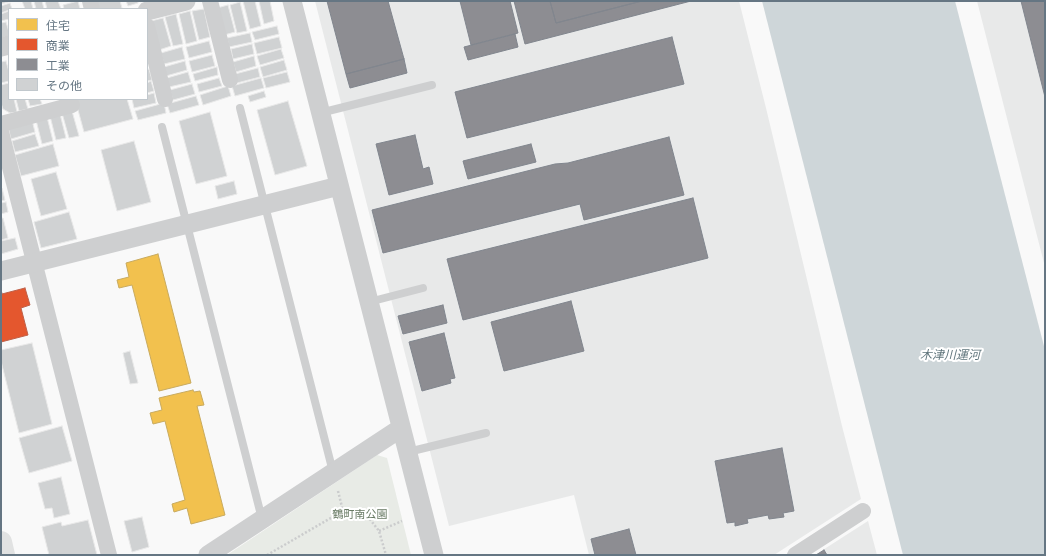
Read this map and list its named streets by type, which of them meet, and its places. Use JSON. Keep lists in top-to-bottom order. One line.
{"water":["木津川運河"],"parks":["鶴町南公園"],"legend":["住宅","商業","工業","その他"]}
